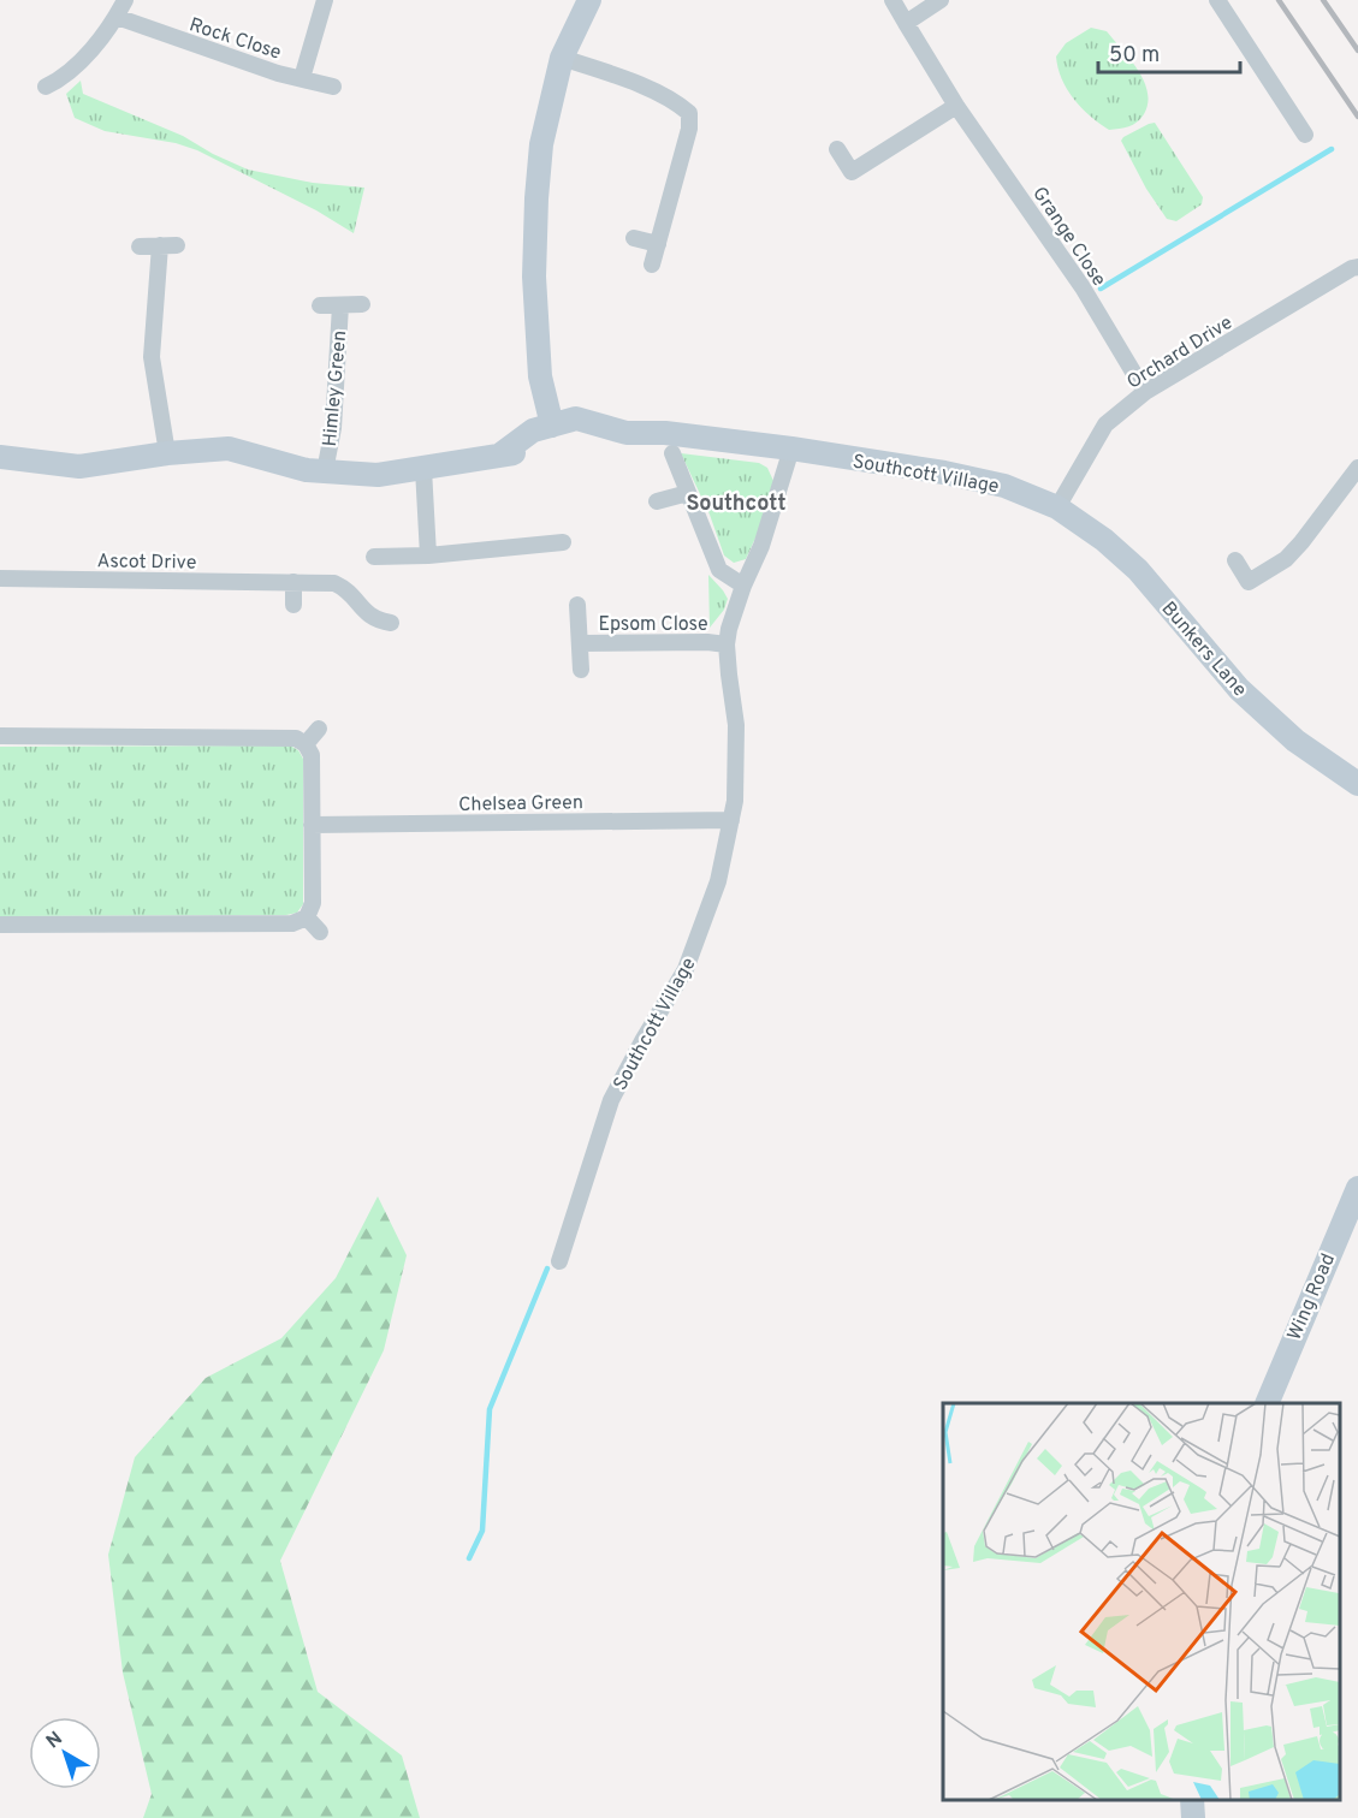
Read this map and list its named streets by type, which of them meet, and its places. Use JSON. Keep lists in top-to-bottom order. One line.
{"streets":{"street":["Rock Close","Grange Close","Orchard Drive","Himley Green","Southcott Village","Ascot Drive","Epsom Close","Bunkers Lane","Chelsea Green","Wing Road"]},"crossings":[["Grange Close","Orchard Drive"],["Orchard Drive","Southcott Village"],["Orchard Drive","Bunkers Lane"],["Himley Green","Southcott Village"],["Southcott Village","Epsom Close"],["Southcott Village","Bunkers Lane"],["Southcott Village","Chelsea Green"]],"districts":["Southcott"],"scale_bar":"50 m","north":"top left"}
